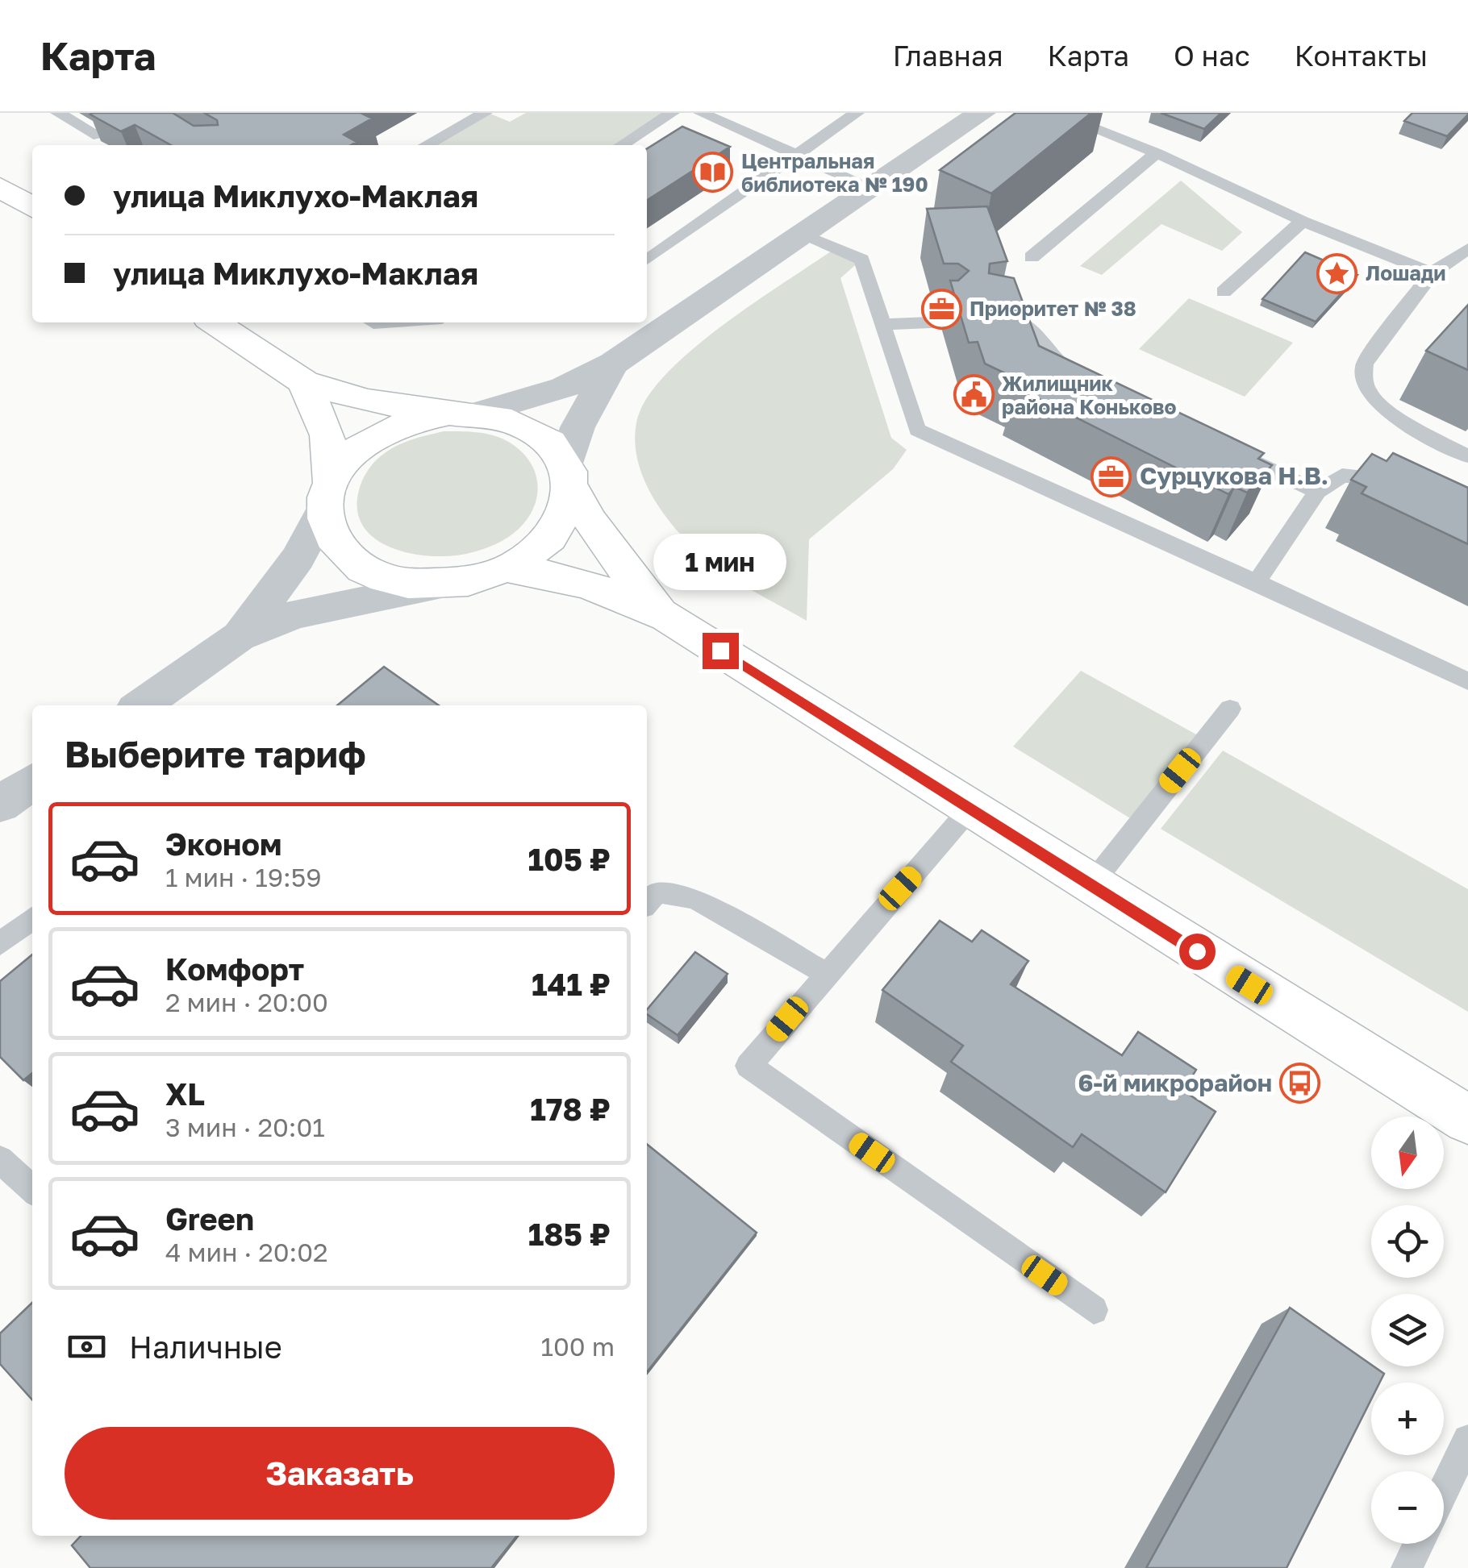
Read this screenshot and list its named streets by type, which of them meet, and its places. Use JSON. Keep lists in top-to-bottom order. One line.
{"places":{"library":["Центральная библиотека № 190"],"place":["Лошади"],"office":["Приоритет № 38","Сурцукова Н.В."],"public building":["Жилищник района Коньково"],"bus stop":["6-й микрорайон"]},"north":"bottom","page":{"header":"Карта","nav":["Главная","Карта","О нас","Контакты"],"banner":["улица Миклухо-Маклая","улица Миклухо-Маклая"],"bubble":"1 мин","heading":"Выберите тариф","list":[{"name":"Эконом","note":"1 мин · 19:59","value":"105 ₽"},{"name":"Комфорт","note":"2 мин · 20:00","value":"141 ₽"},{"name":"XL","note":"3 мин · 20:01","value":"178 ₽"},{"name":"Green","note":"4 мин · 20:02","value":"185 ₽"}],"map_buttons":["+","−"],"pay":["Наличные","100 m"],"buttons":"Заказать"}}
